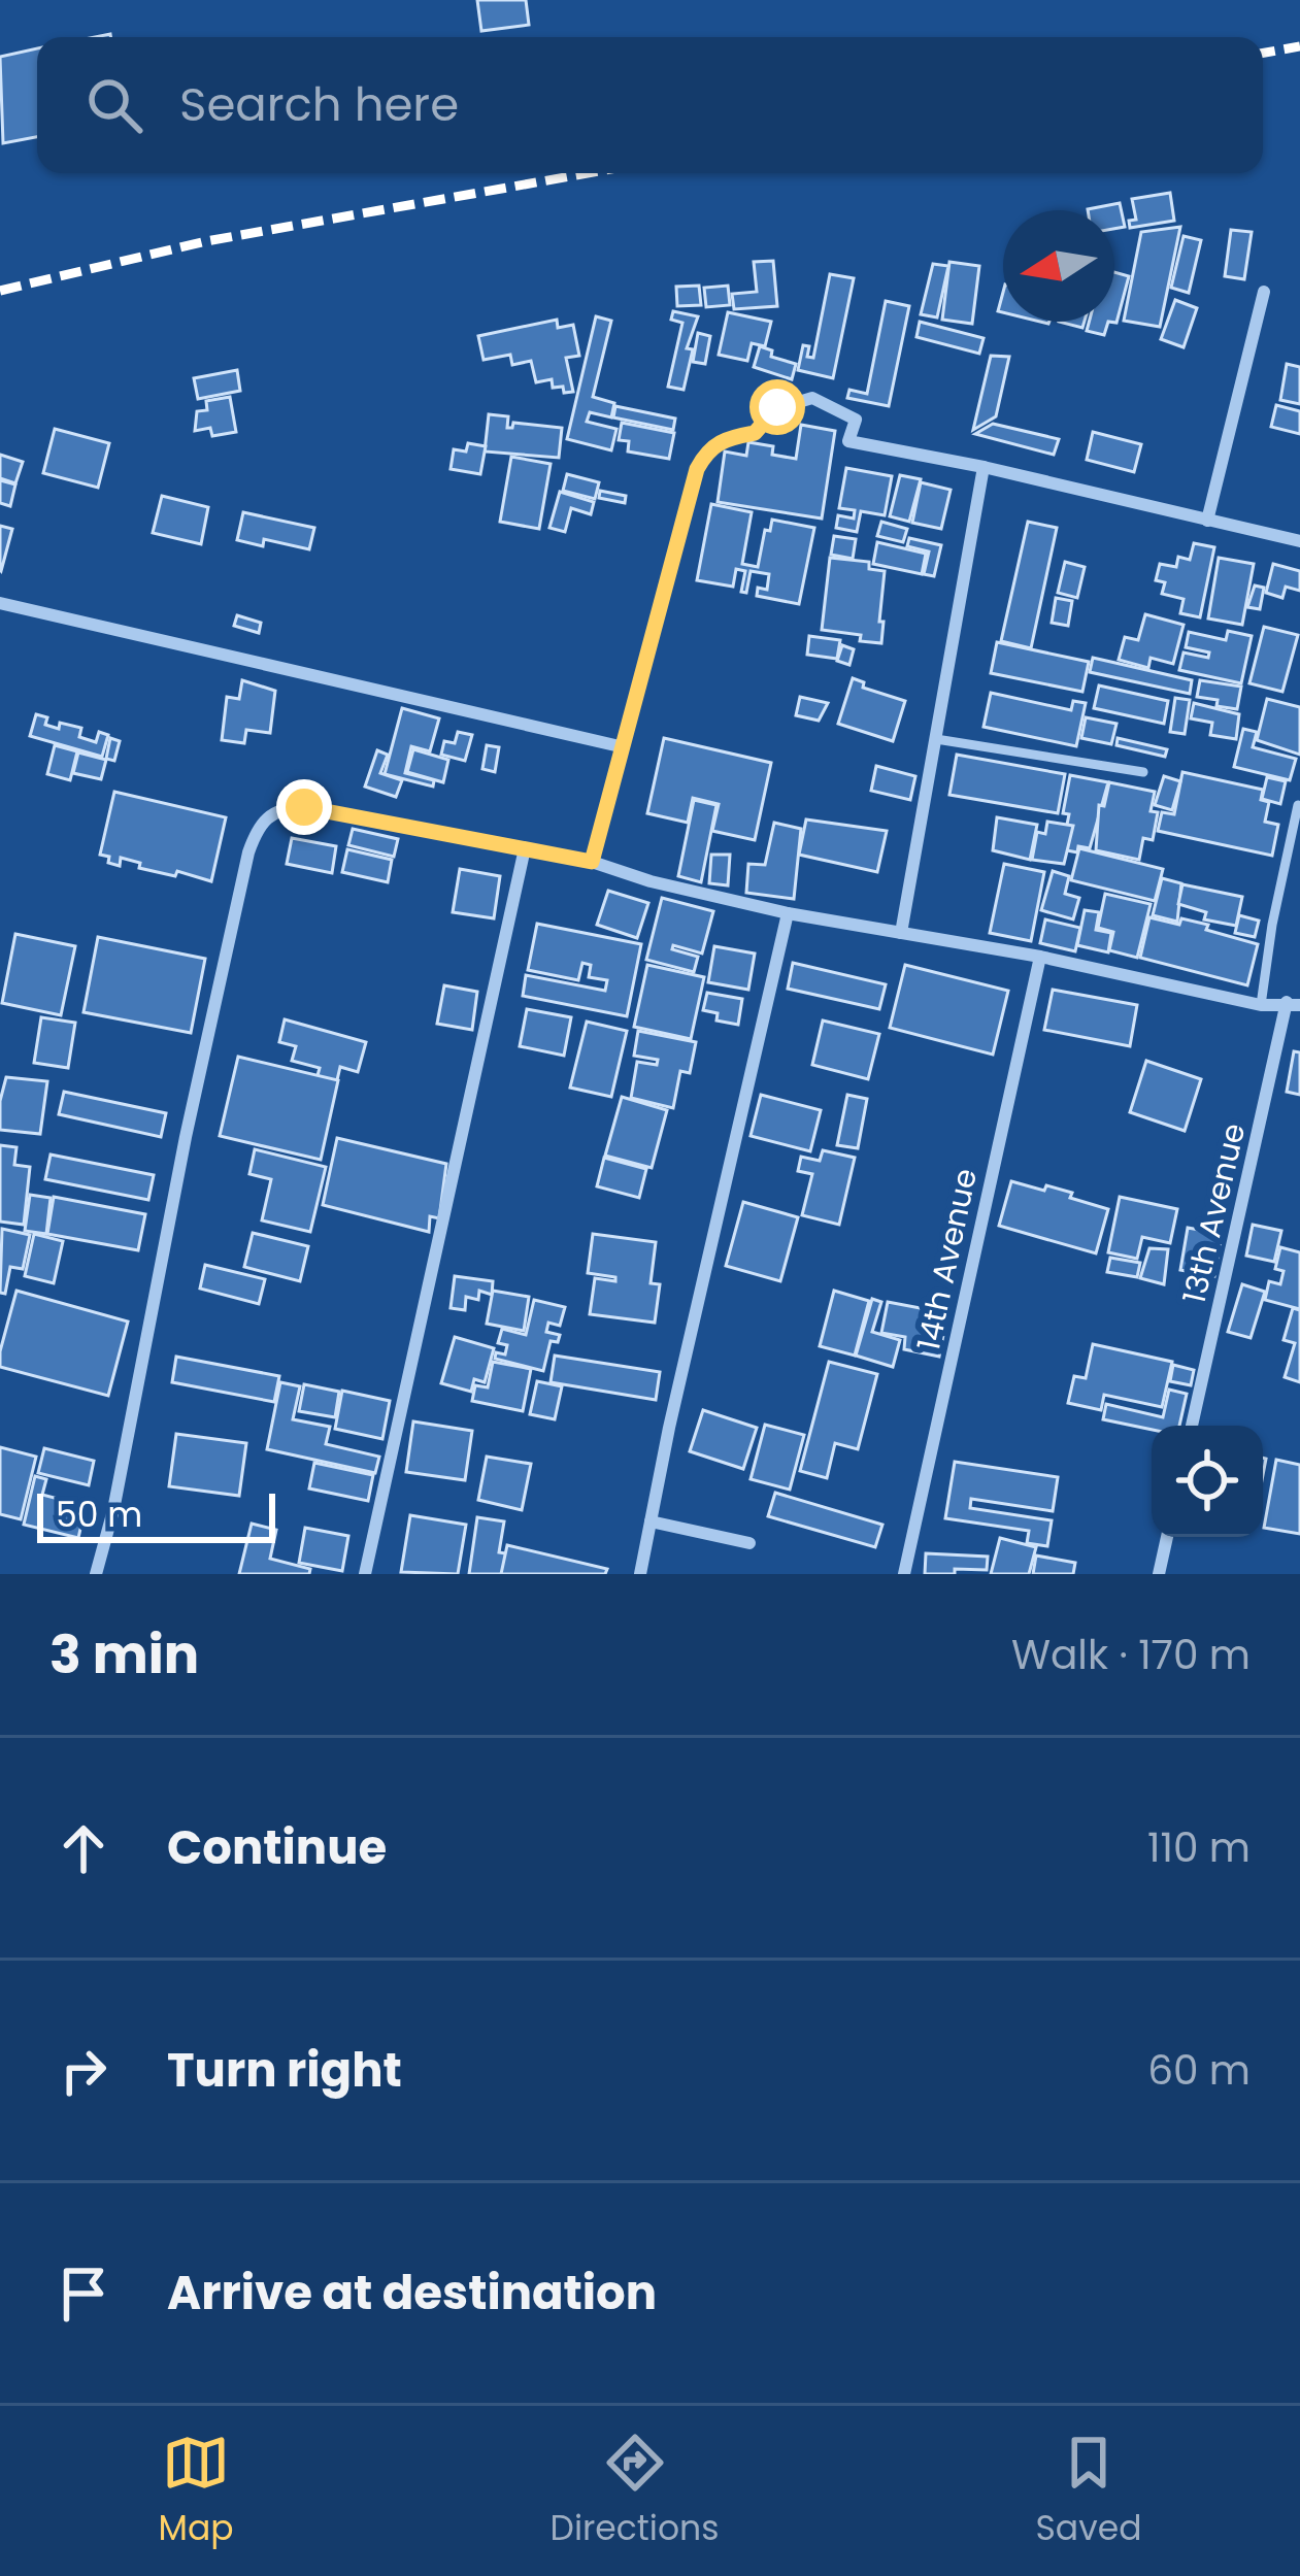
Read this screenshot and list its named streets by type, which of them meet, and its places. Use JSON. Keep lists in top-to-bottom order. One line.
{"streets":{"street":["13th Avenue","14th Avenue"]},"scale_bar":"50 m","north":"left","page":{"search":"Search here","scale":"50 m","heading":["3 min","Walk · 170 m"],"list":[["Continue","110 m"],["Turn right","60 m"],"Arrive at destination"],"nav":["Map","Directions","Saved"]}}
